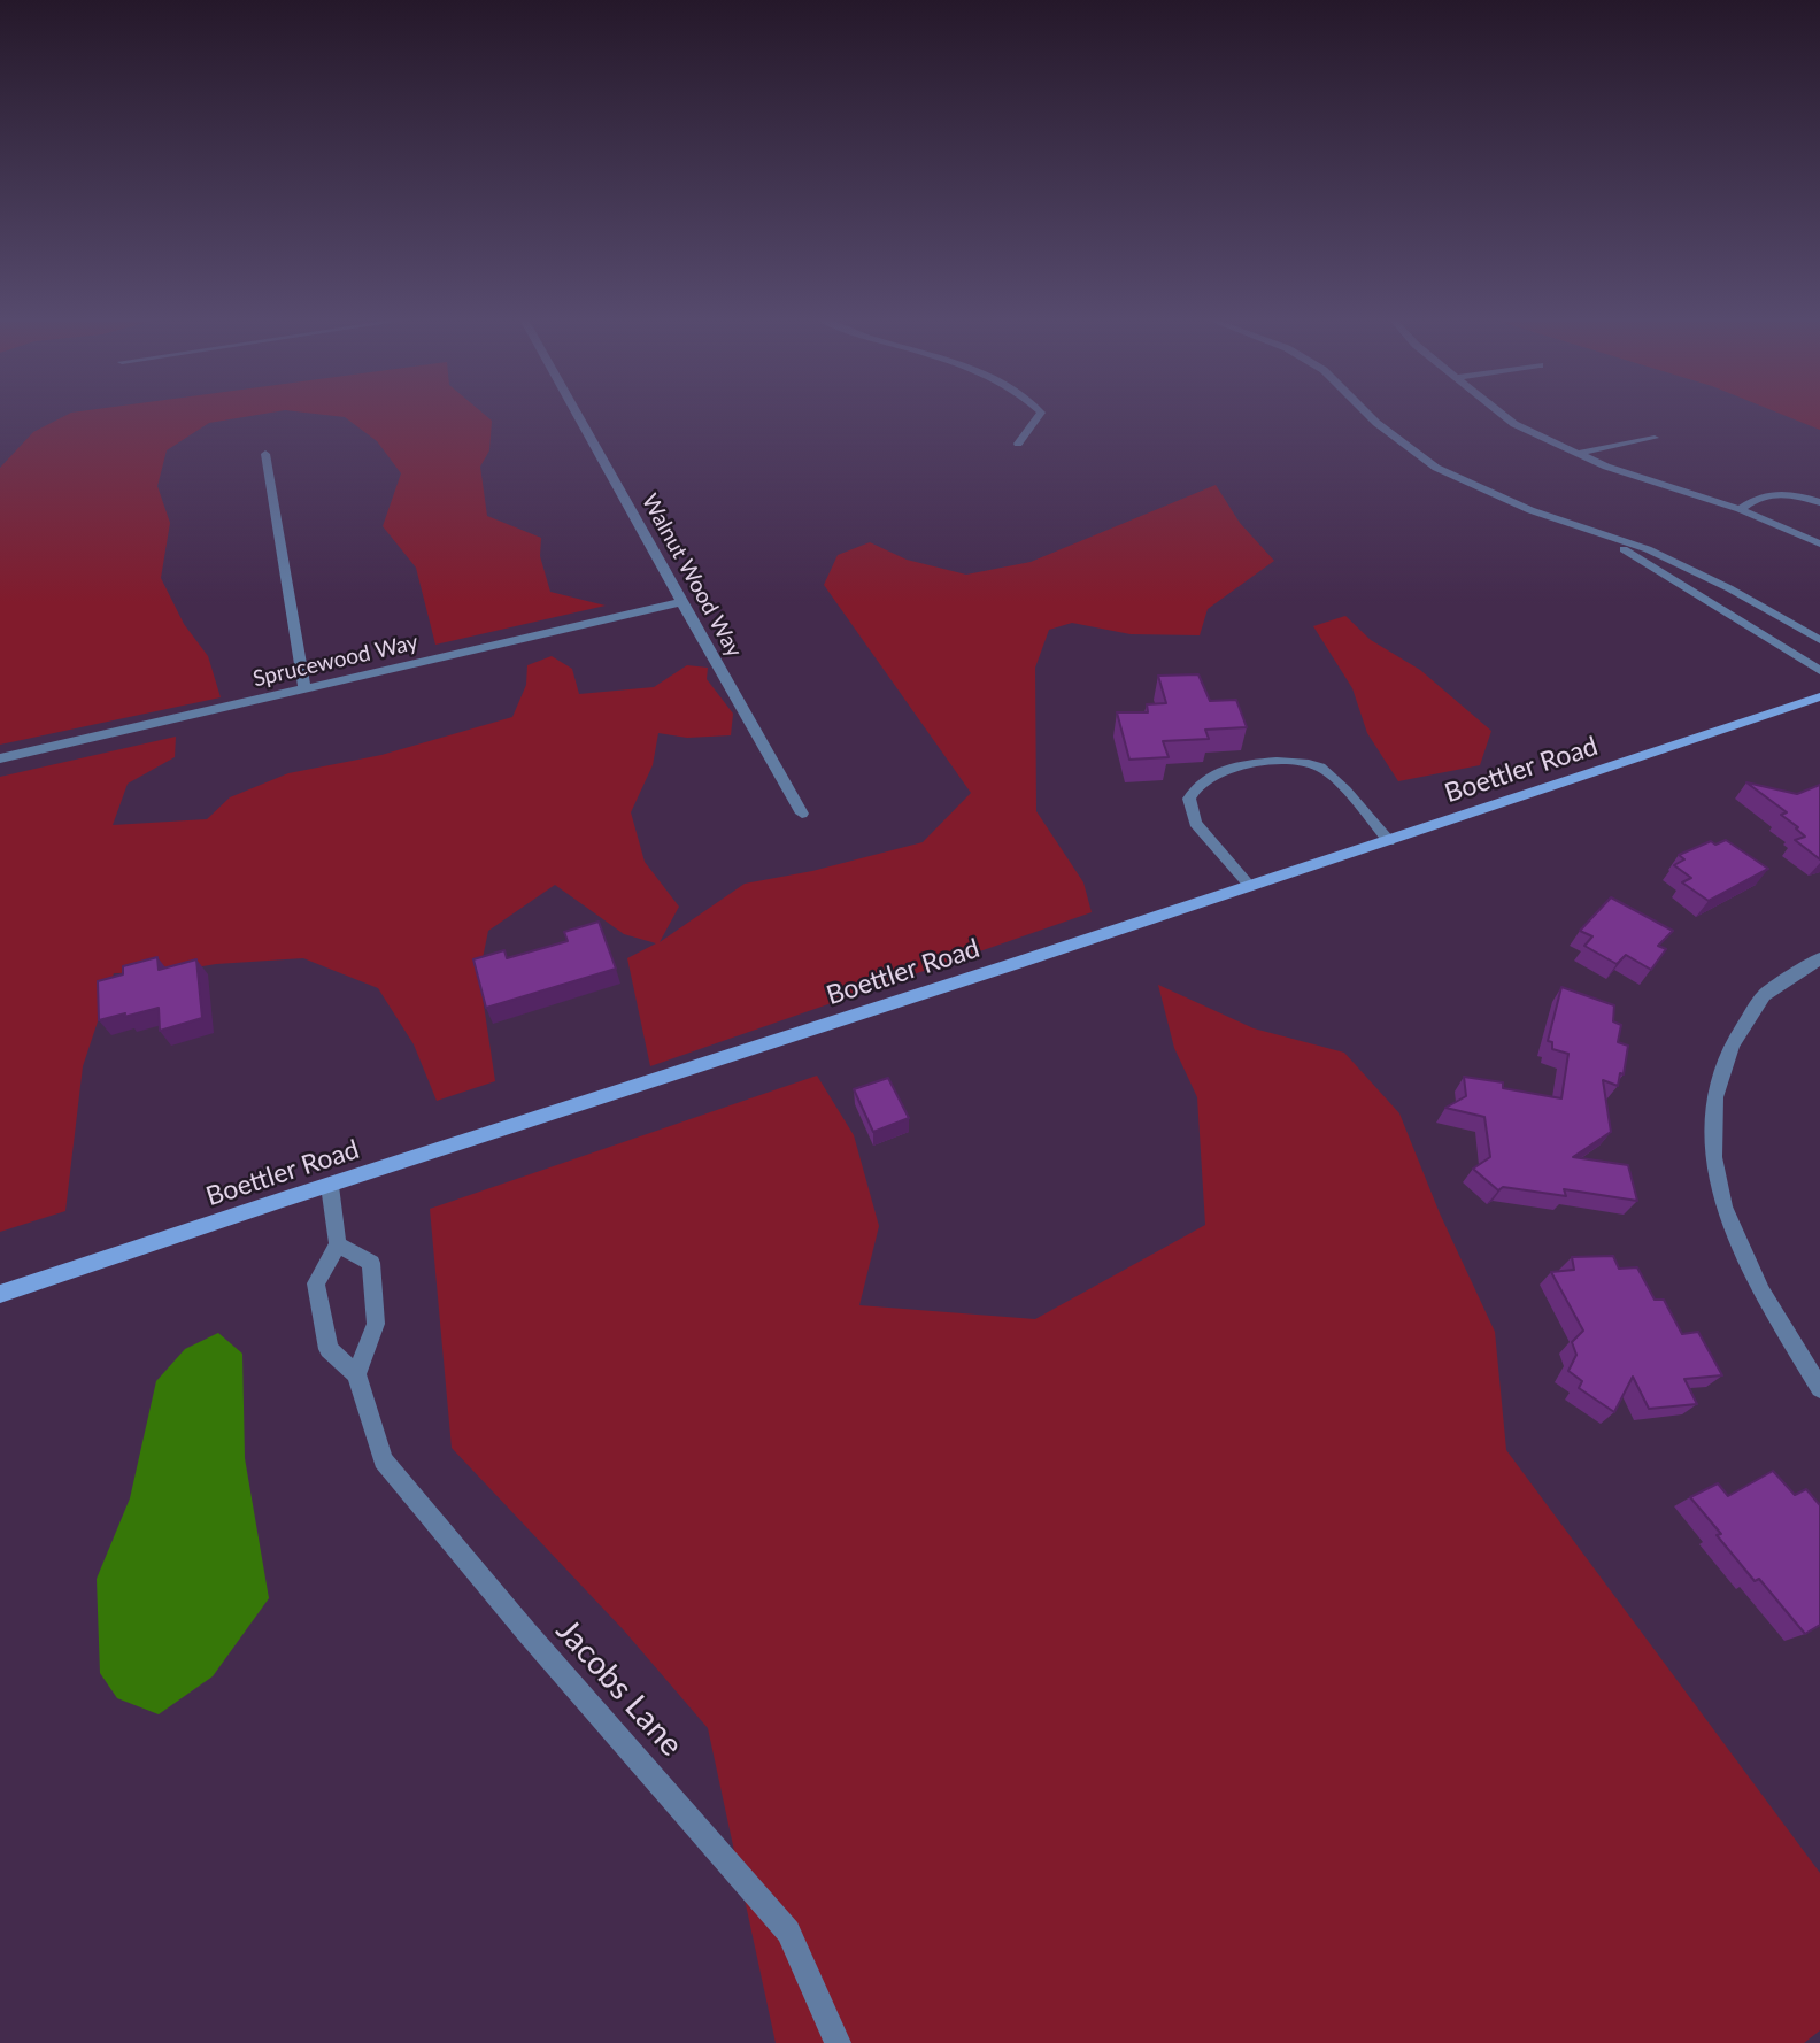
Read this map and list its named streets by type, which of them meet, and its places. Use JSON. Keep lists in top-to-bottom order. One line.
{"streets":{"street":["Walnut Wood Way","Sprucewood Way","Boettler Road","Jacobs Lane"]},"crossings":[["Walnut Wood Way","Sprucewood Way"]]}
